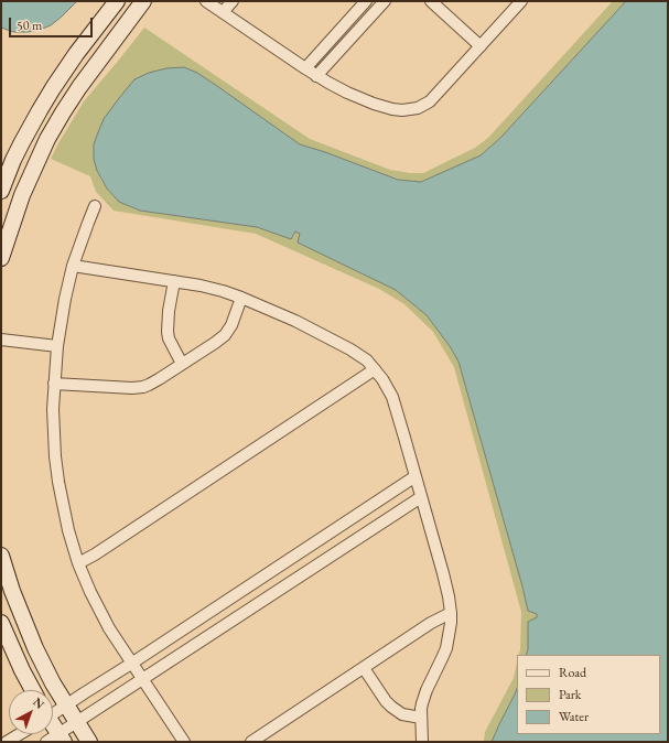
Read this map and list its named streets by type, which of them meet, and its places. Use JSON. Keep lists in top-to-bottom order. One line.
{"legend":["Road","Park","Water"],"scale_bar":"50 m","north":"top right"}
